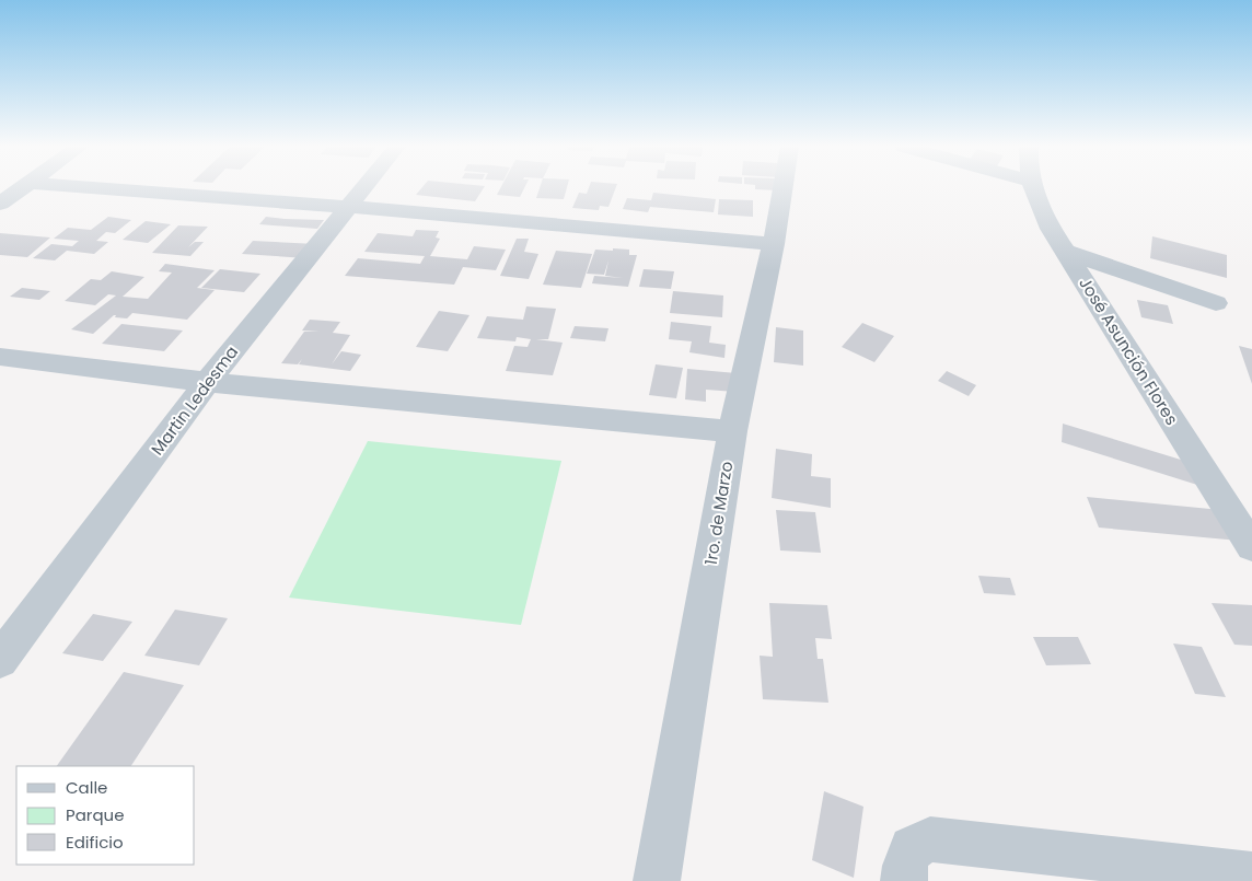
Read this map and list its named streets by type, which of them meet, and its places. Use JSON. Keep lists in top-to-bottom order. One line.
{"streets":{"street":["José Asunción Flores","Martin Ledesma","1ro. de Marzo"]},"legend":["Calle","Parque","Edificio"]}
